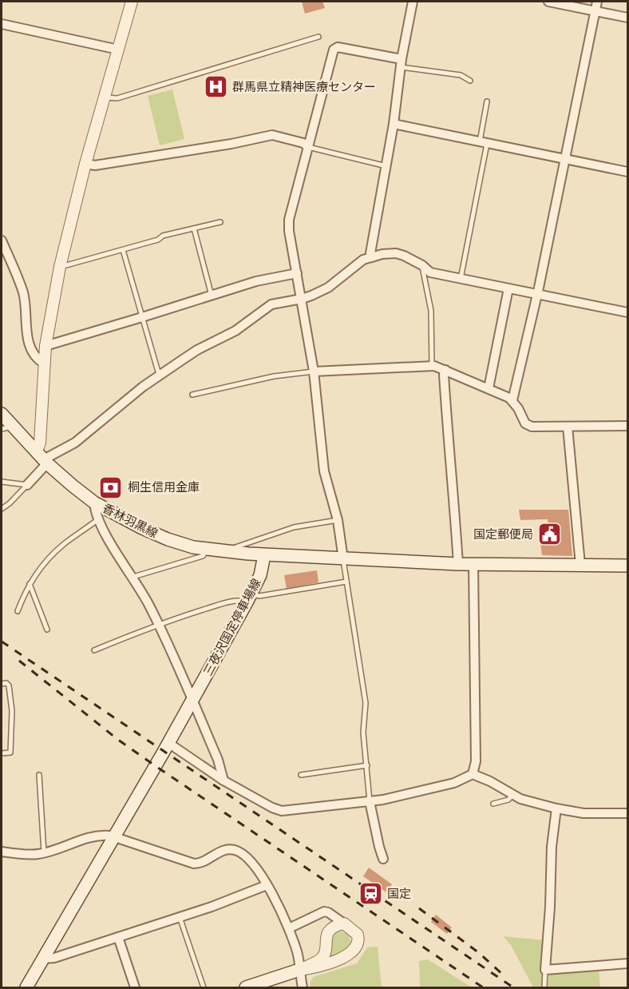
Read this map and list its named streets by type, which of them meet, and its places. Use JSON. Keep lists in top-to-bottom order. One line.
{"streets":{"main road":["香林羽黒線","三夜沢国定停車場線"]},"crossings":[["香林羽黒線","三夜沢国定停車場線"]],"places":{"hospital":["群馬県立精神医療センター"],"bank":["桐生信用金庫"],"public building":["国定郵便局"],"station":["国定"]}}
